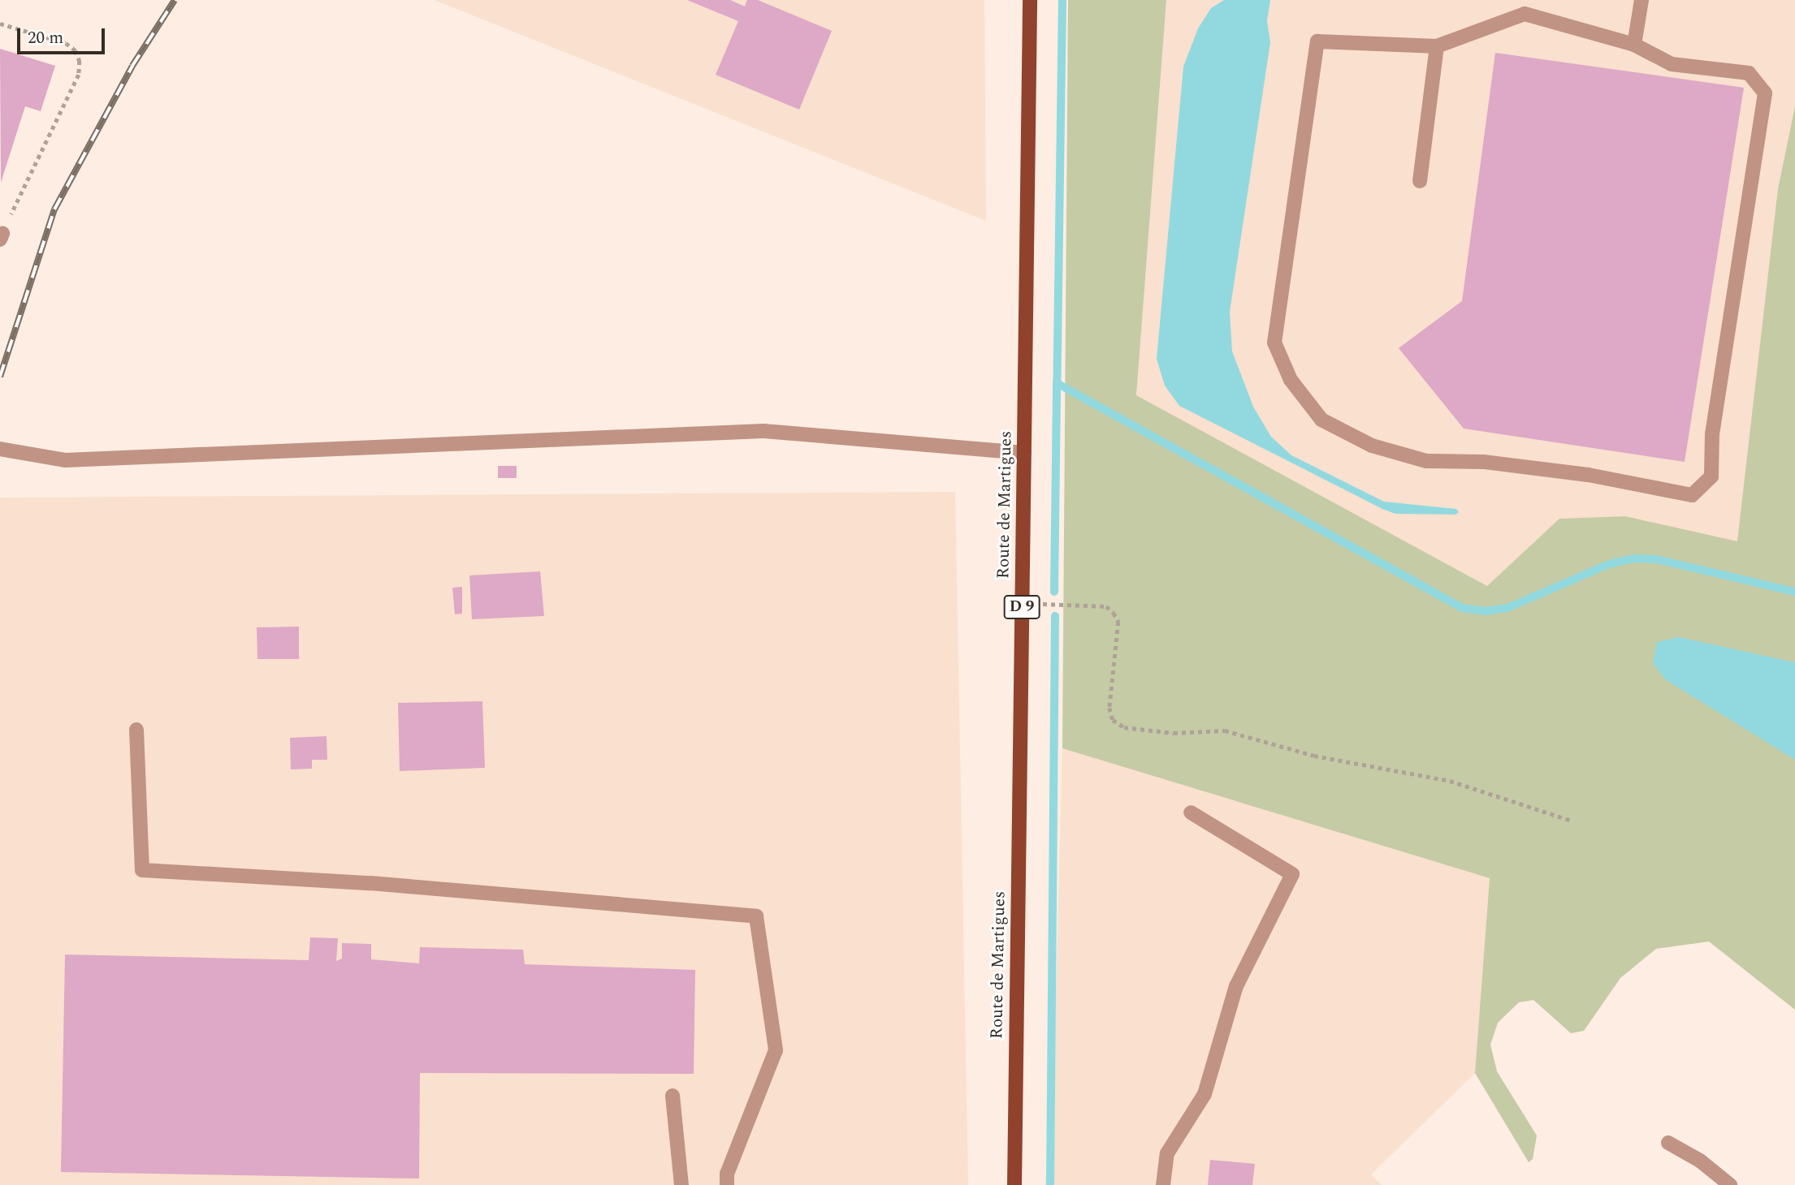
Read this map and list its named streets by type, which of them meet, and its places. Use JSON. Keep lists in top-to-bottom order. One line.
{"streets":{"main road":["Route de Martigues","D 9"]},"scale_bar":"20 m"}
